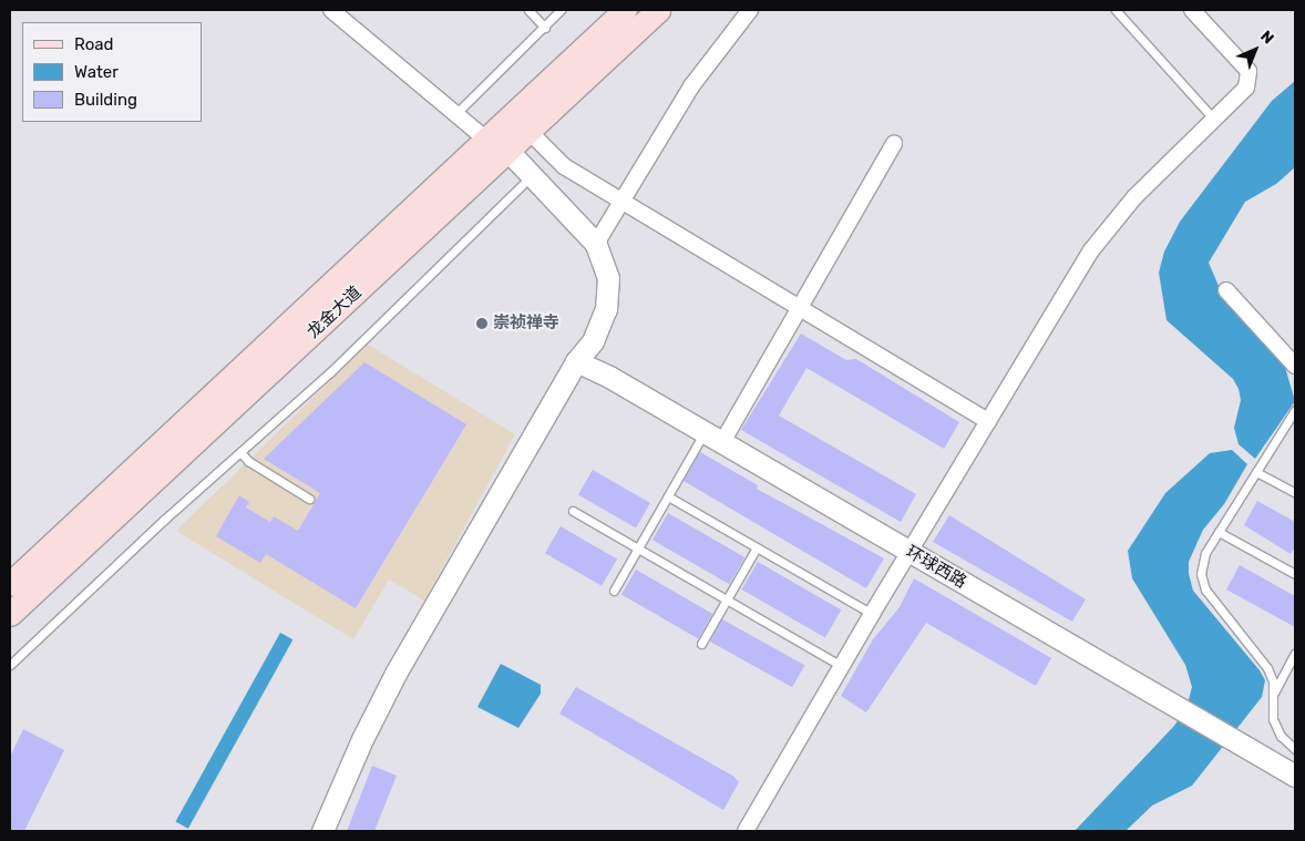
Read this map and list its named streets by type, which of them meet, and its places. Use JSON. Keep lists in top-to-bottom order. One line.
{"streets":{"main road":["龙金大道"],"street":["环球西路"]},"places":["崇祯禅寺"],"legend":["Road","Water","Building"],"north":"top right"}
